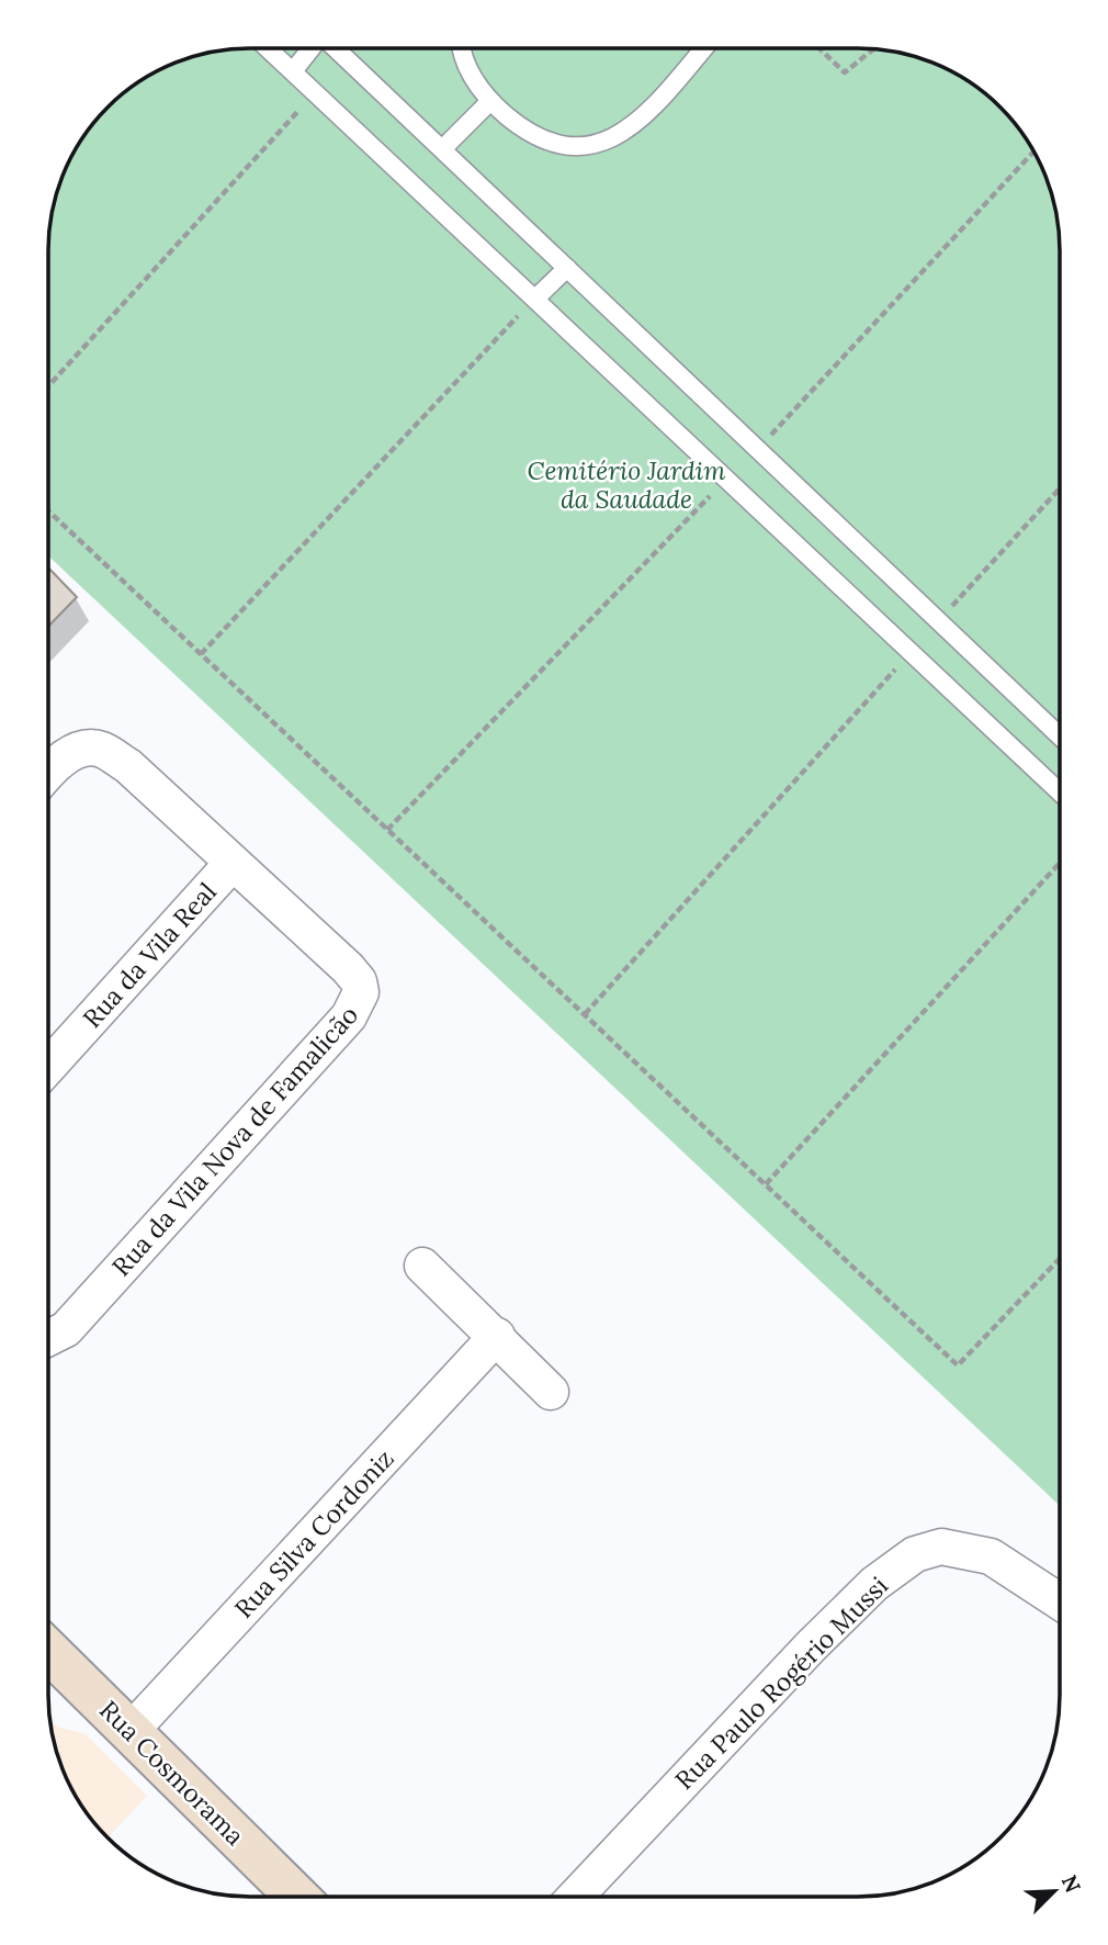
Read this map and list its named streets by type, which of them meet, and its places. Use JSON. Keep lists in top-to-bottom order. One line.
{"streets":{"main road":["Rua Cosmorama"],"street":["Rua da Vila Real","Rua da Vila Nova de Famalicão","Rua Silva Cordoniz","Rua Paulo Rogério Mussi"]},"crossings":[["Rua da Vila Real","Rua da Vila Nova de Famalicão"],["Rua Silva Cordoniz","Rua Cosmorama"]],"parks":["Cemitério Jardim da Saudade"],"north":"top right"}
